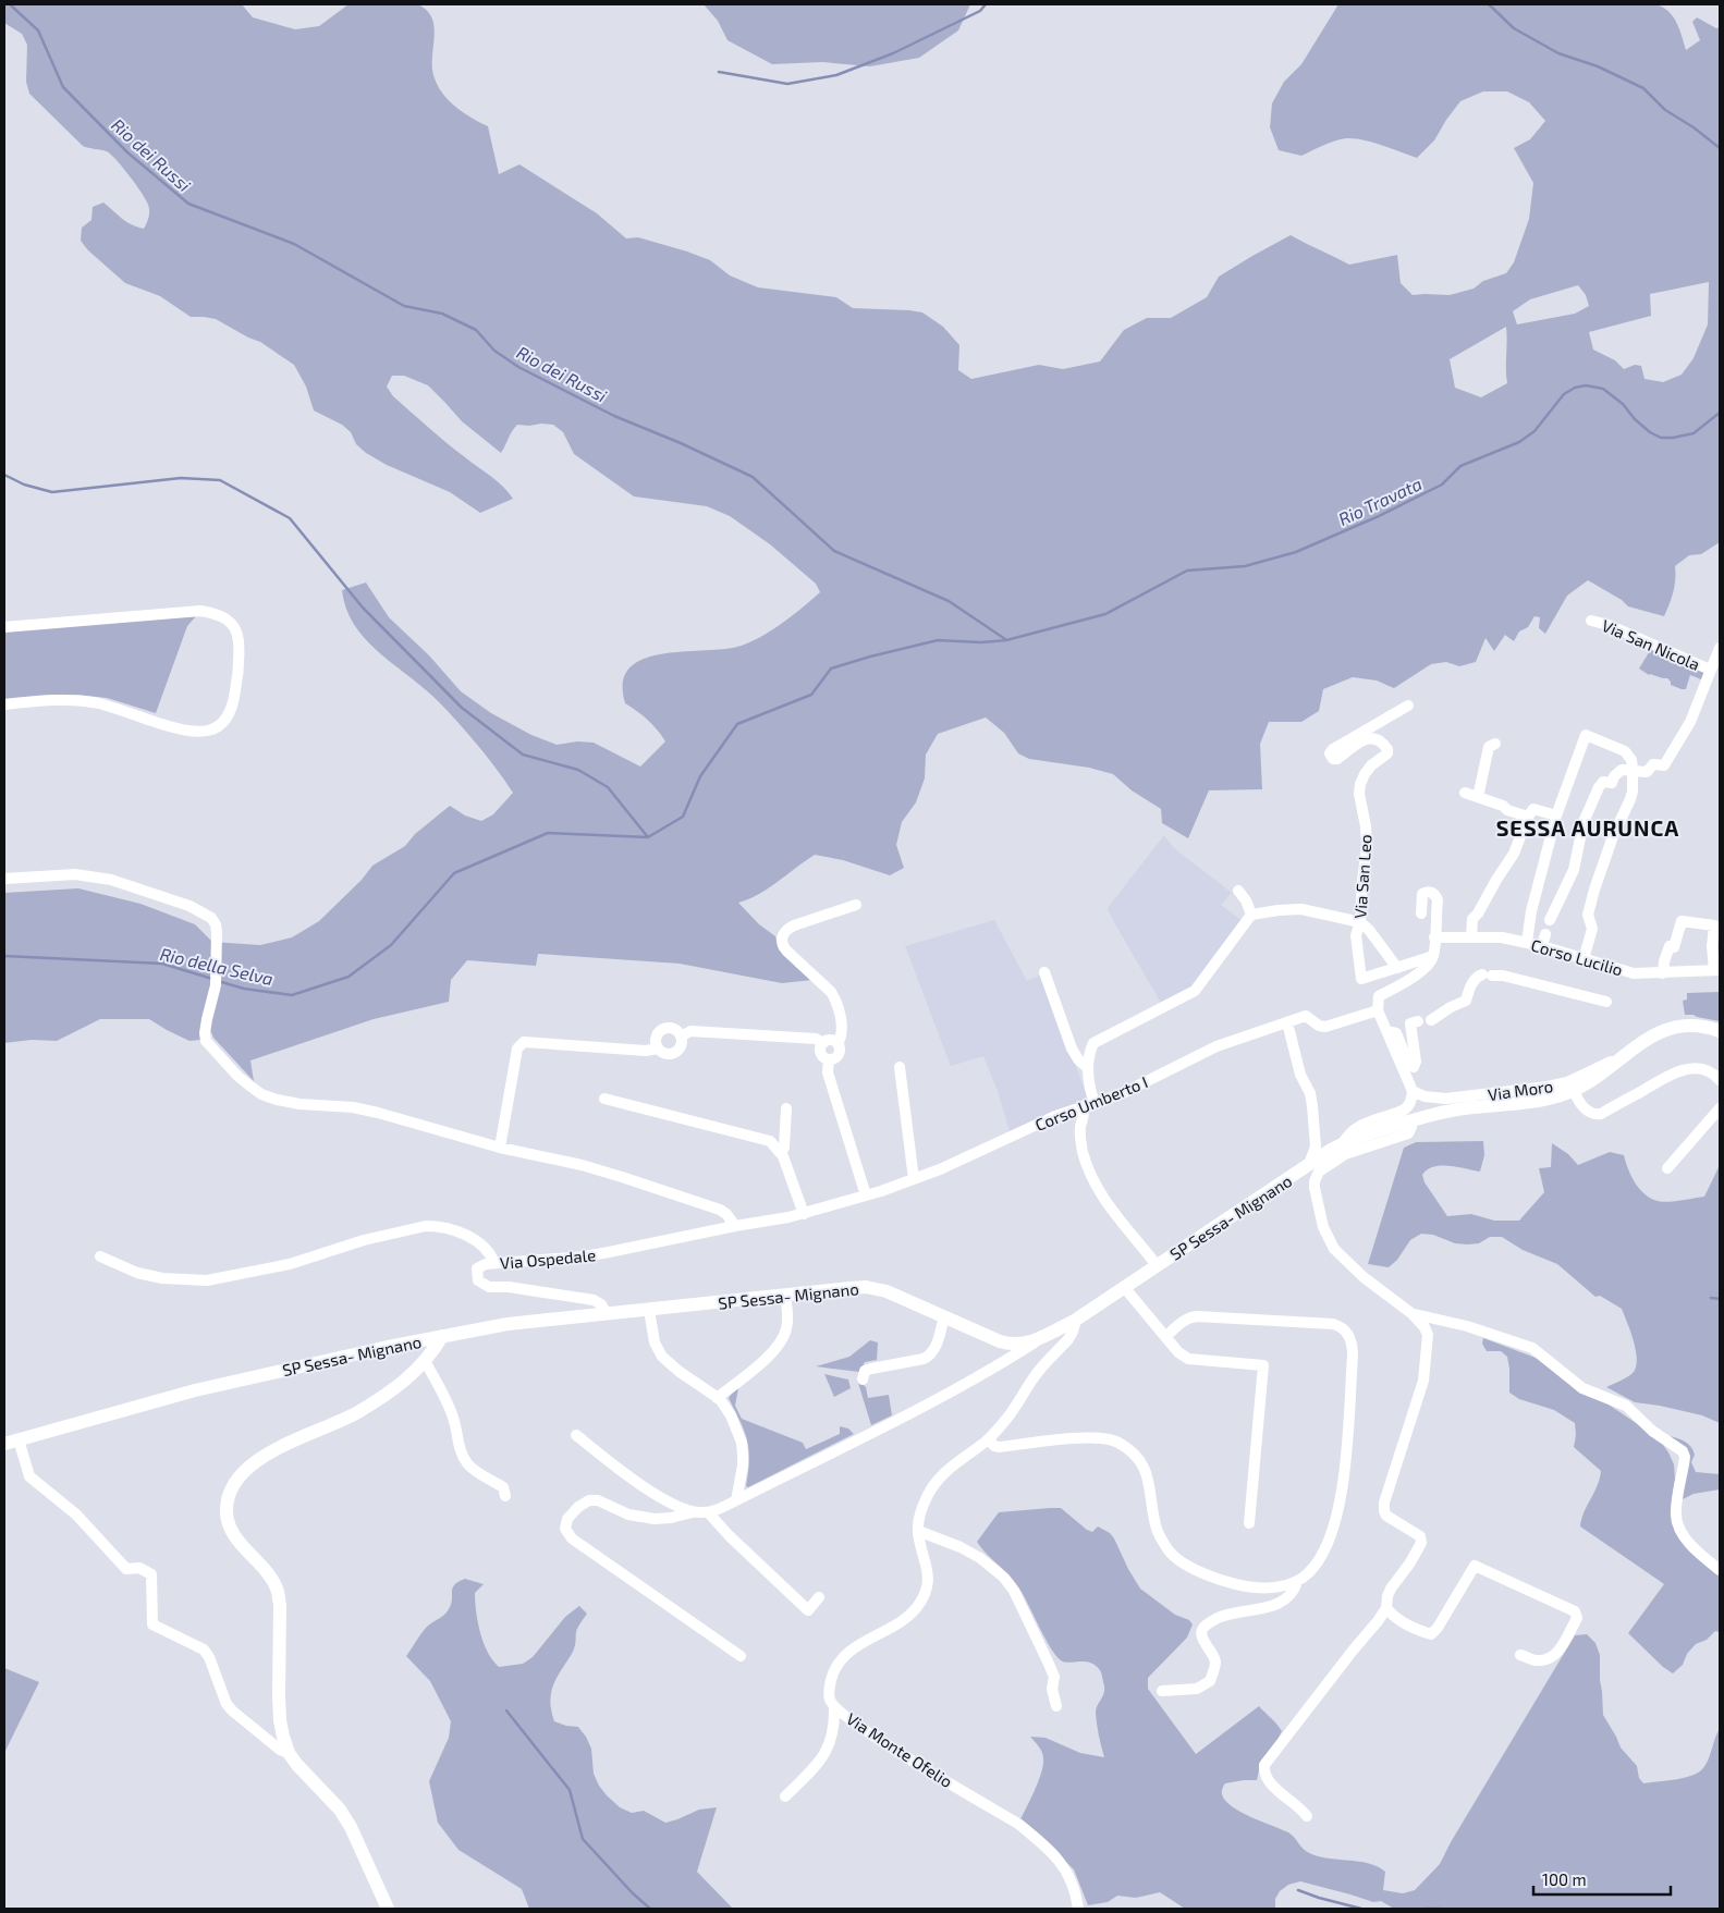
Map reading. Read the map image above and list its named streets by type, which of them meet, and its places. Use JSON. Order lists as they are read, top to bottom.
{
  "streets": {
    "street": [
      "Via San Nicola",
      "Via San Leo",
      "Corso Lucilio",
      "Via Moro",
      "Corso Umberto I",
      "SP Sessa- Mignano",
      "Via Ospedale",
      "Via Monte Ofelio"
    ]
  },
  "crossings": [
    ["Via Moro", "SP Sessa- Mignano"],
    ["Corso Umberto I", "Via Ospedale"],
    ["SP Sessa- Mignano", "Via Ospedale"],
    ["SP Sessa- Mignano", "Via Monte Ofelio"]
  ],
  "districts": ["SESSA AURUNCA"],
  "water": ["Rio dei Russi", "Rio Travata", "Rio della Selva"],
  "scale_bar": "100 m"
}
